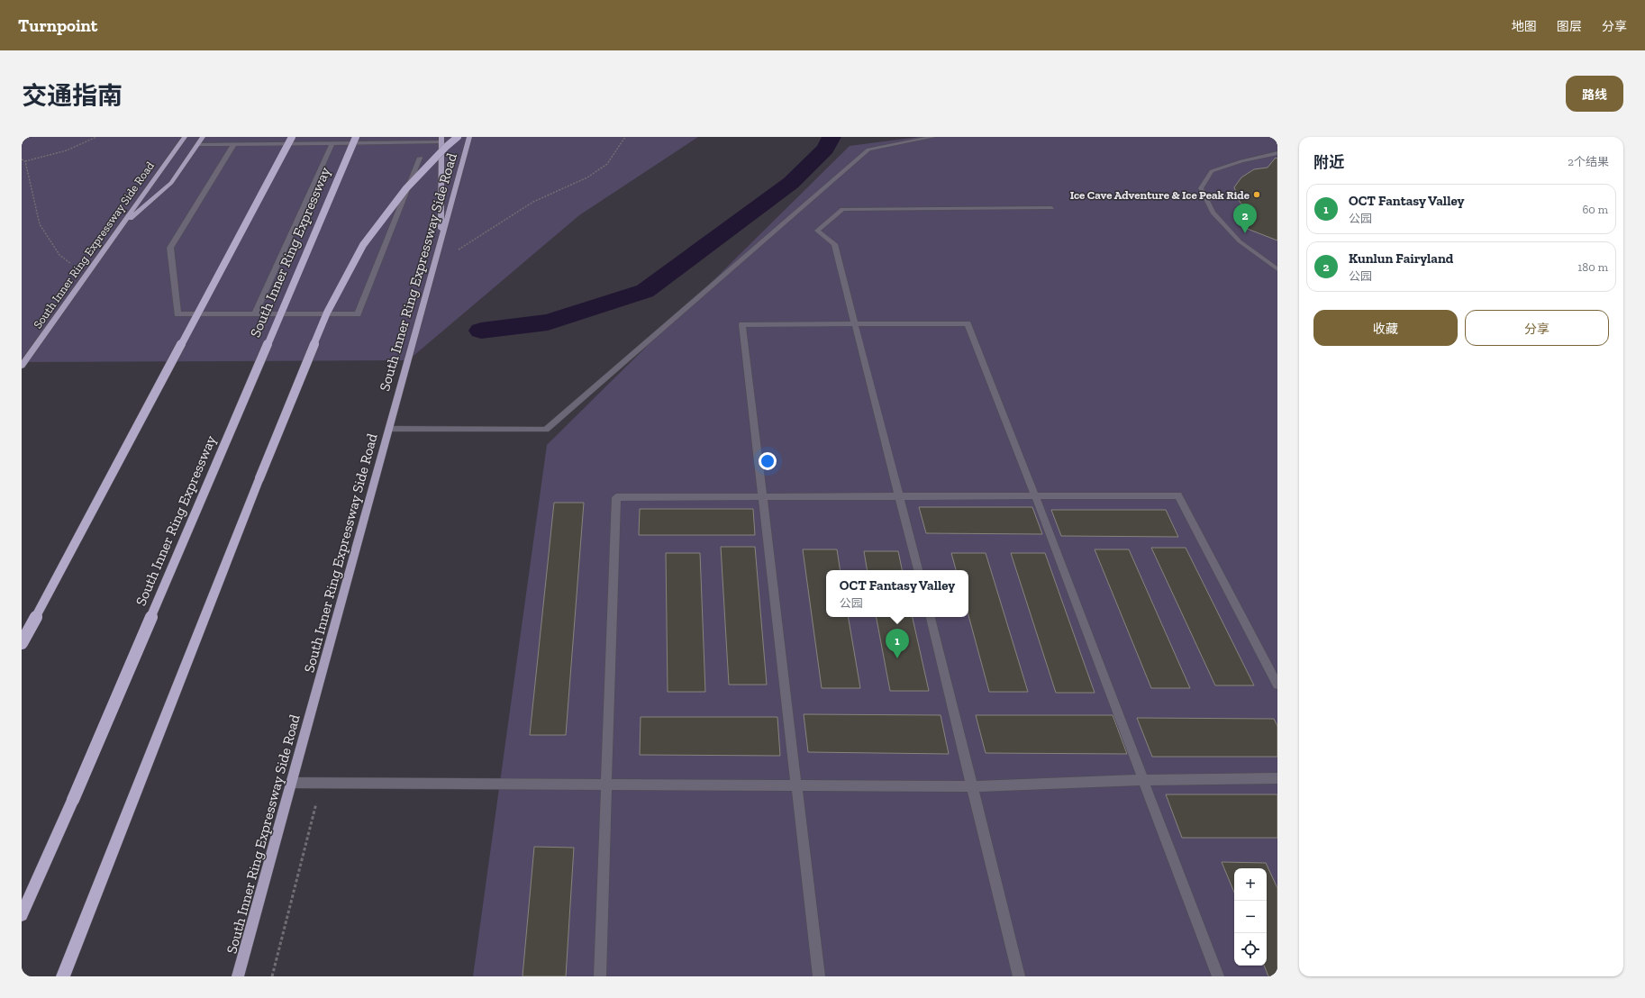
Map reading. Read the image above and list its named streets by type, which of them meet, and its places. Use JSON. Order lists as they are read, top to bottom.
{
  "streets": {
    "highway": ["South Inner Ring Expressway"],
    "main road": ["South Inner Ring Expressway Side Road"]
  },
  "places": ["Ice Cave Adventure & Ice Peak Ride"],
  "page": {
    "header": "Turnpoint",
    "nav": ["地图", "图层", "分享"],
    "title": "交通指南",
    "buttons": [
      "路线",
      ["收藏", "分享"]
    ],
    "heading": ["附近", "2个结果"],
    "list": [
      {
        "mark": "1",
        "name": "OCT Fantasy Valley",
        "note": "公园",
        "value": "60 m"
      },
      {
        "mark": "2",
        "name": "Kunlun Fairyland",
        "note": "公园",
        "value": "180 m"
      }
    ],
    "pins": ["2", "1"],
    "popup": ["OCT Fantasy Valley", "公园"],
    "map_buttons": ["+", "−"]
  }
}
